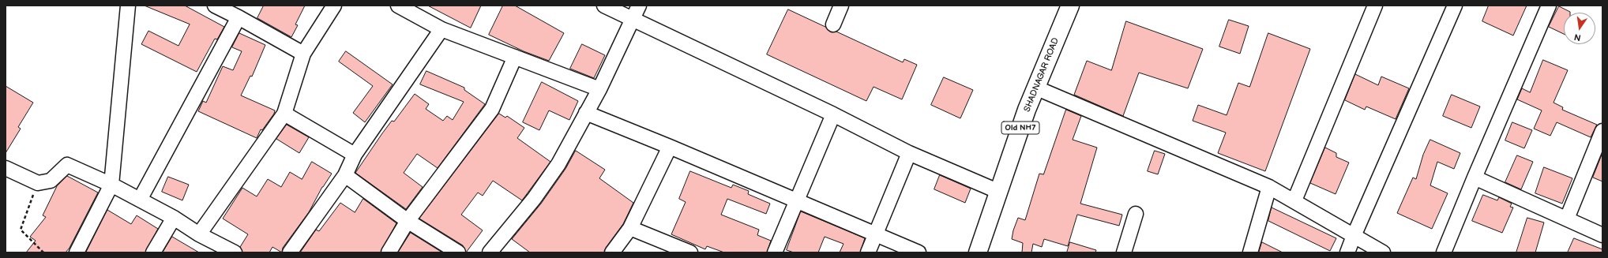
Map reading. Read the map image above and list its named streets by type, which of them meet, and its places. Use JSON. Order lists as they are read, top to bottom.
{
  "streets": {
    "main road": ["SHADNAGAR ROAD", "Old NH7"]
  },
  "north": "bottom"
}
